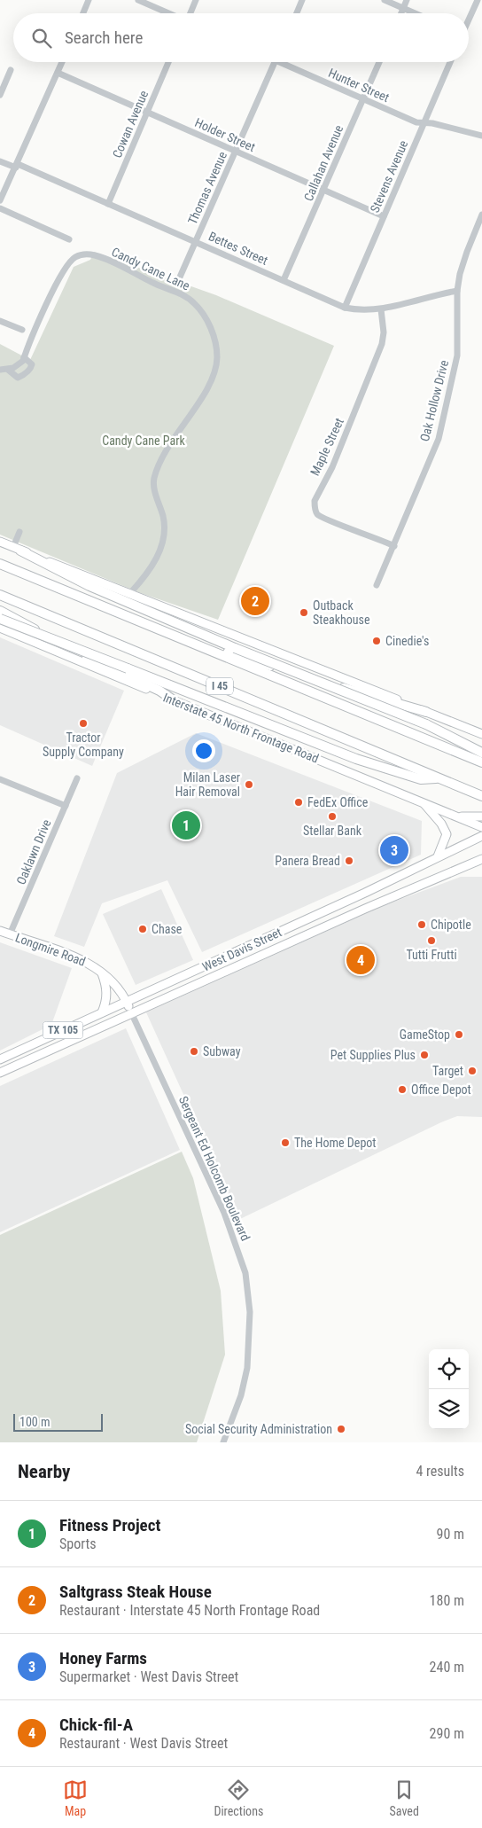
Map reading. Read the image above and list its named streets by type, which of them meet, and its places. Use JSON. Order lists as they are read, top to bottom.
{
  "streets": {
    "highway": ["I 45"],
    "main road": [
      "Interstate 45 North Frontage Road",
      "Longmire Road",
      "West Davis Street",
      "TX 105"
    ],
    "street": [
      "Hunter Street",
      "Cowan Avenue",
      "Holder Street",
      "Callahan Avenue",
      "Stevens Avenue",
      "Thomas Avenue",
      "Bettes Street",
      "Candy Cane Lane",
      "Oak Hollow Drive",
      "Maple Street",
      "Oaklawn Drive",
      "Sergeant Ed Holcomb Boulevard"
    ]
  },
  "crossings": [
    ["Hunter Street", "Callahan Avenue"],
    ["Hunter Street", "Stevens Avenue"],
    ["Cowan Avenue", "Holder Street"],
    ["Cowan Avenue", "Bettes Street"],
    ["Holder Street", "Callahan Avenue"],
    ["Holder Street", "Stevens Avenue"],
    ["Holder Street", "Thomas Avenue"],
    ["Callahan Avenue", "Bettes Street"],
    ["Stevens Avenue", "Bettes Street"],
    ["Thomas Avenue", "Bettes Street"],
    ["Bettes Street", "Oak Hollow Drive"],
    ["Bettes Street", "Maple Street"],
    ["Oak Hollow Drive", "Maple Street"],
    ["Oaklawn Drive", "Longmire Road"],
    ["Longmire Road", "West Davis Street"],
    ["Longmire Road", "Sergeant Ed Holcomb Boulevard"],
    ["West Davis Street", "Sergeant Ed Holcomb Boulevard"]
  ],
  "parks": ["Candy Cane Park"],
  "places": [
    "Outback Steakhouse",
    "Cinedie's",
    "Tractor Supply Company",
    "Milan Laser Hair Removal",
    "FedEx Office",
    "Stellar Bank",
    "Panera Bread",
    "Chipotle",
    "Chase",
    "Tutti Frutti",
    "GameStop",
    "Subway",
    "Pet Supplies Plus",
    "Target",
    "Office Depot",
    "The Home Depot",
    "Social Security Administration"
  ],
  "scale_bar": "100 m",
  "page": {
    "search": "Search here",
    "pins": [
      "2",
      "1",
      "3",
      "4"
    ],
    "scale": "100 m",
    "heading": ["Nearby", "4 results"],
    "list": [
      {
        "mark": "1",
        "name": "Fitness Project",
        "note": "Sports",
        "value": "90 m"
      },
      {
        "mark": "2",
        "name": "Saltgrass Steak House",
        "note": "Restaurant · Interstate 45 North Frontage Road",
        "value": "180 m"
      },
      {
        "mark": "3",
        "name": "Honey Farms",
        "note": "Supermarket · West Davis Street",
        "value": "240 m"
      },
      {
        "mark": "4",
        "name": "Chick-fil-A",
        "note": "Restaurant · West Davis Street",
        "value": "290 m"
      }
    ],
    "nav": ["Map", "Directions", "Saved"]
  }
}
